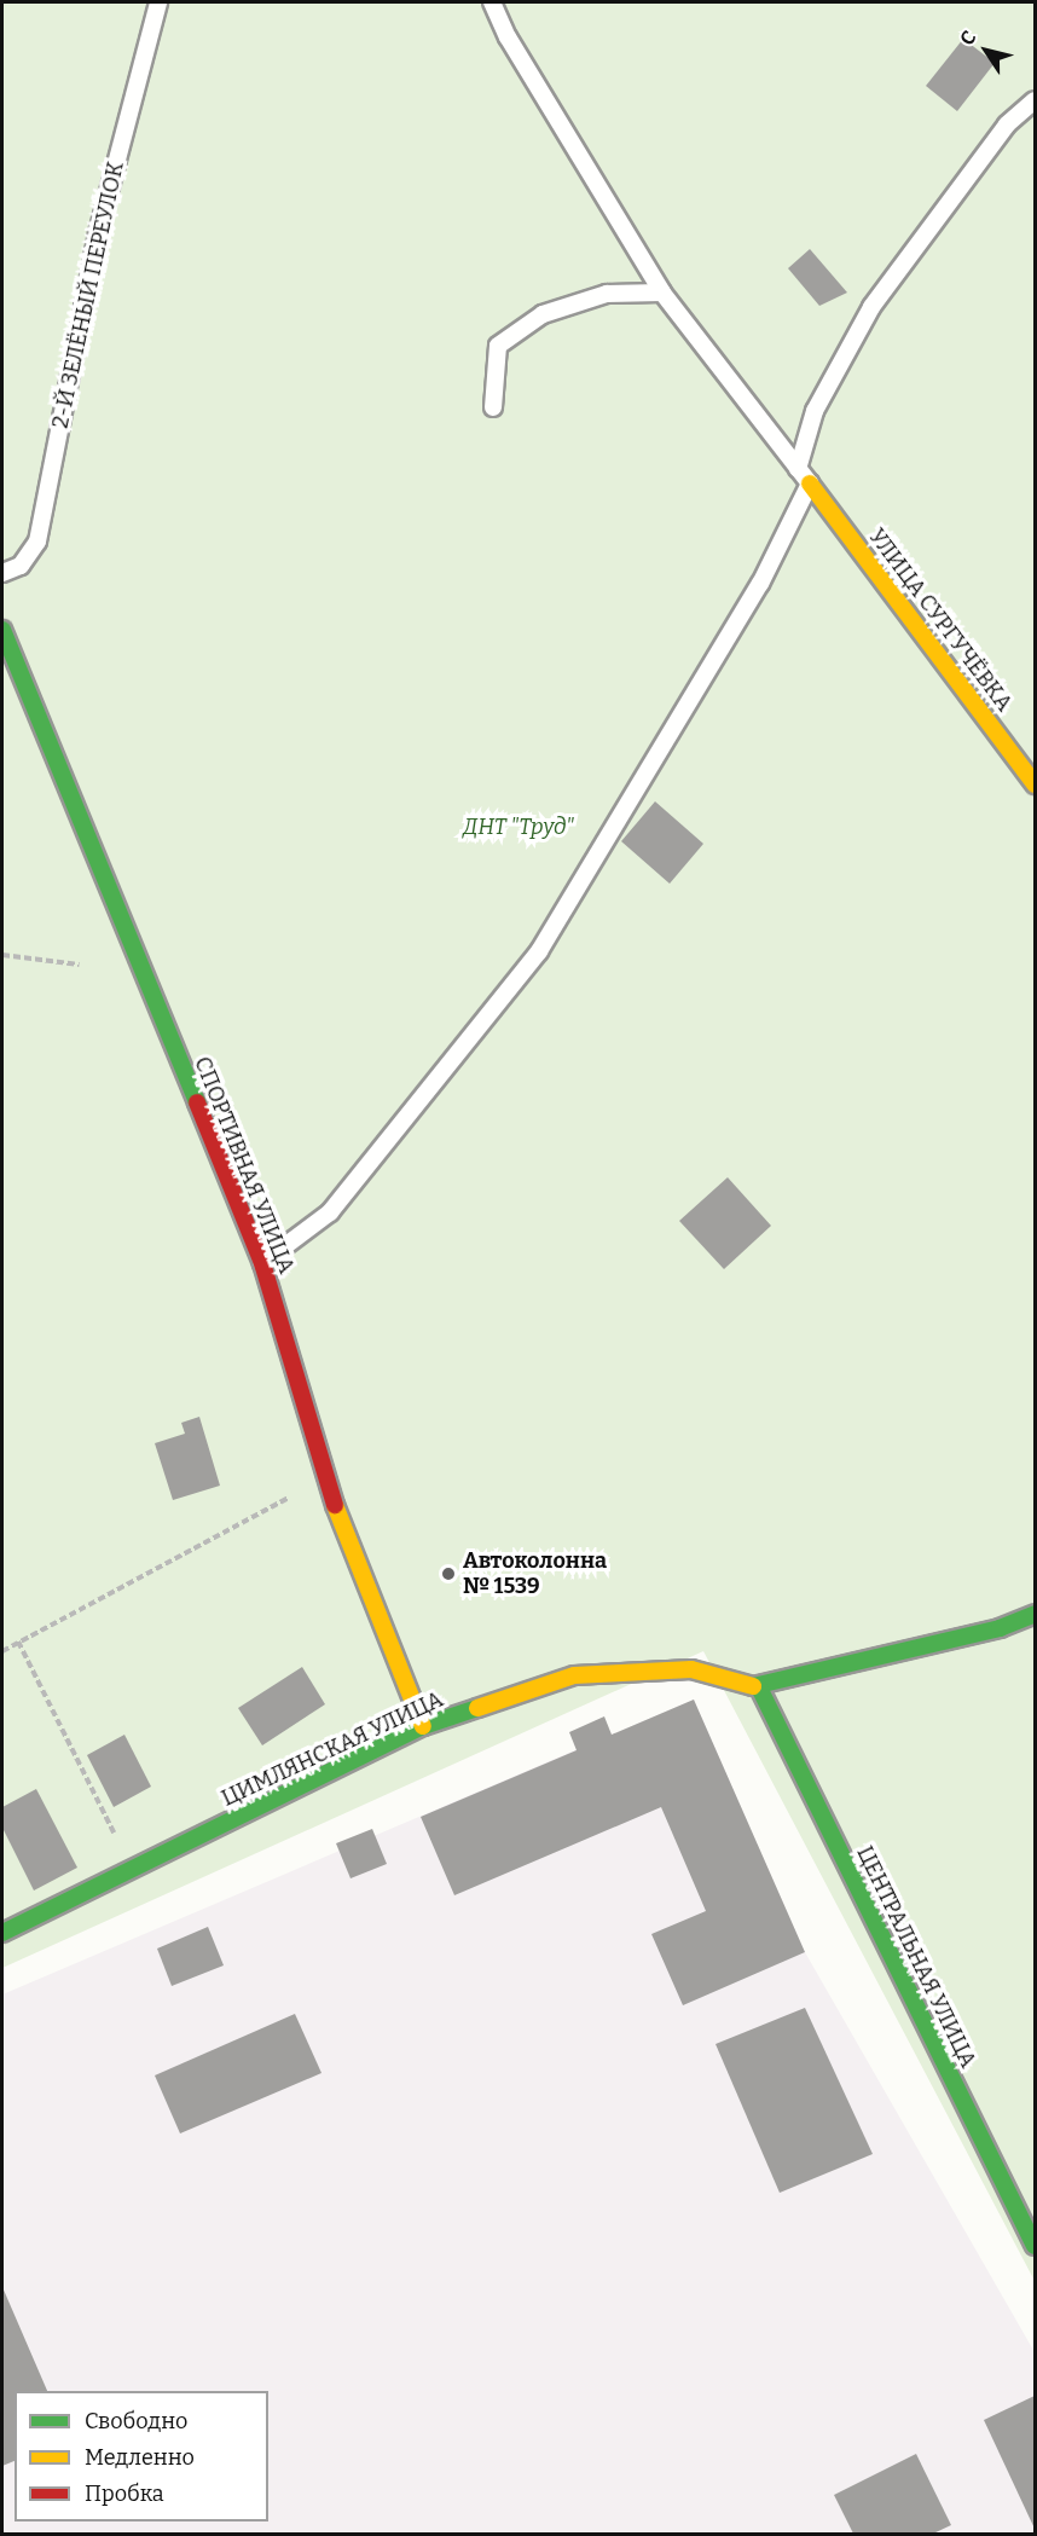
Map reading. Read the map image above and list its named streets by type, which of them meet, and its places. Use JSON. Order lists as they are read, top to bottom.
{
  "streets": {
    "street": [
      "УЛИЦА СУРГУЧЁВКА",
      "СПОРТИВНАЯ УЛИЦА",
      "ЦИМЛЯНСКАЯ УЛИЦА",
      "ЦЕНТРАЛЬНАЯ УЛИЦА"
    ],
    "lane": ["2-Й ЗЕЛЁНЫЙ ПЕРЕУЛОК"]
  },
  "crossings": [
    ["СПОРТИВНАЯ УЛИЦА", "ЦИМЛЯНСКАЯ УЛИЦА"],
    ["ЦИМЛЯНСКАЯ УЛИЦА", "ЦЕНТРАЛЬНАЯ УЛИЦА"]
  ],
  "parks": ["ДНТ \"Труд\""],
  "places": ["Автоколонна № 1539"],
  "legend": ["Свободно", "Медленно", "Пробка"],
  "north": "top left"
}
